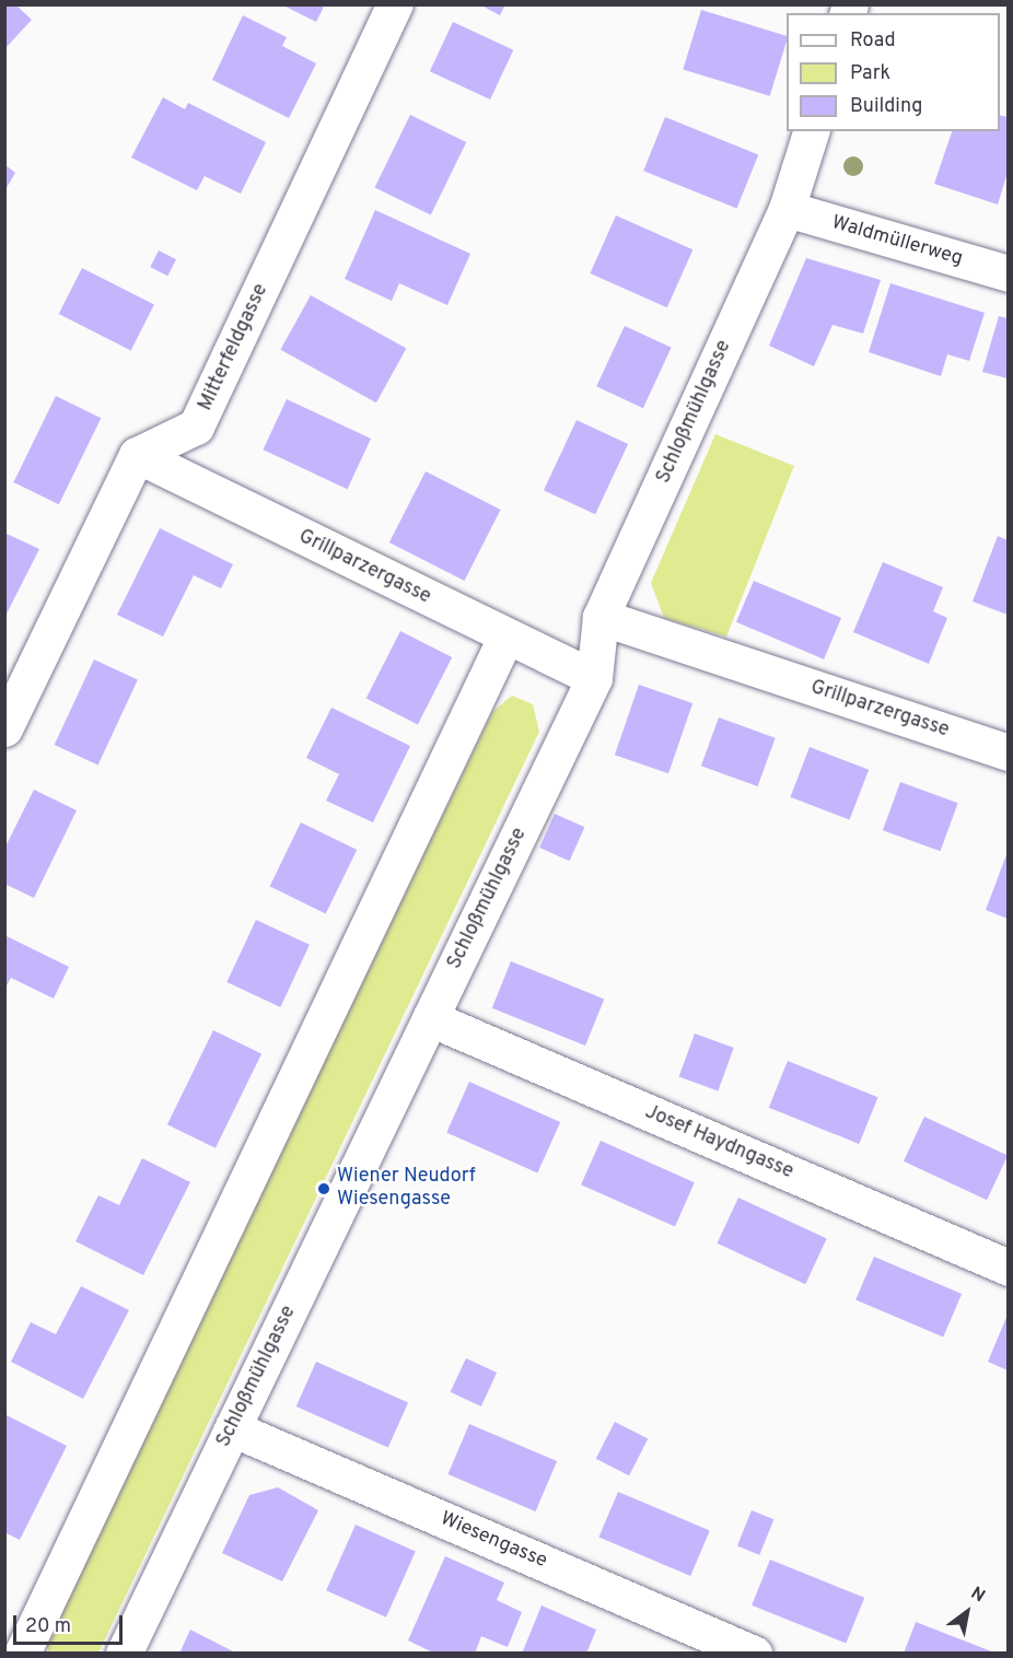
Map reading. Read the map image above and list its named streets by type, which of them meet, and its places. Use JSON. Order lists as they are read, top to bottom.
{
  "streets": {
    "street": [
      "Waldmüllerweg",
      "Mitterfeldgasse",
      "Schloßmühlgasse",
      "Grillparzergasse",
      "Josef Haydngasse",
      "Wiesengasse"
    ]
  },
  "crossings": [
    ["Waldmüllerweg", "Schloßmühlgasse"],
    ["Mitterfeldgasse", "Grillparzergasse"],
    ["Schloßmühlgasse", "Grillparzergasse"],
    ["Schloßmühlgasse", "Josef Haydngasse"],
    ["Schloßmühlgasse", "Wiesengasse"]
  ],
  "places": ["Wiener Neudorf Wiesengasse"],
  "legend": ["Road", "Park", "Building"],
  "scale_bar": "20 m",
  "north": "top right"
}
